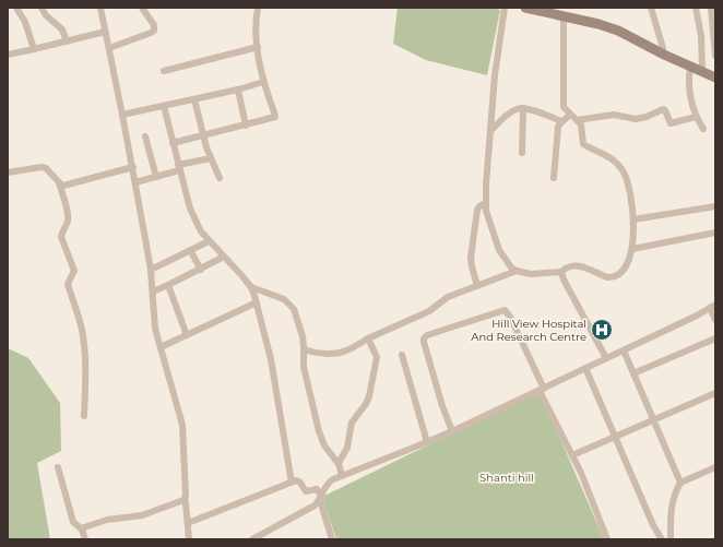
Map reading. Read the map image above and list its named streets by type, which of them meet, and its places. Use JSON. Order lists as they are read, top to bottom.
{
  "parks": ["Shanti hill"],
  "places": {
    "hospital": ["Hill View Hospital And Research Centre"]
  }
}
